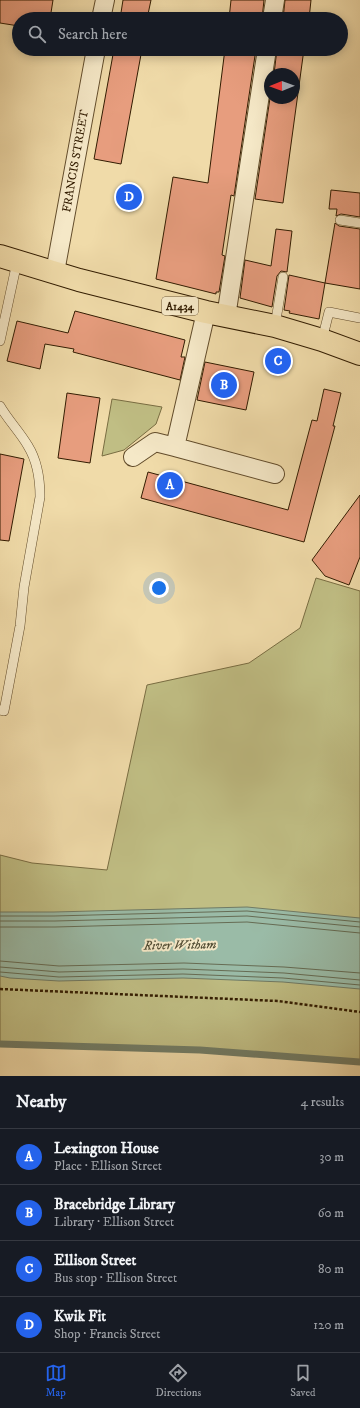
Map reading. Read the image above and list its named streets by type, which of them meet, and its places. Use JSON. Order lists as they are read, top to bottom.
{
  "streets": {
    "main road": ["A1434"],
    "street": ["FRANCIS STREET"]
  },
  "crossings": [
    ["FRANCIS STREET", "A1434"]
  ],
  "water": ["River Witham"],
  "north": "left",
  "page": {
    "search": "Search here",
    "pins": [
      "D",
      "C",
      "B",
      "A"
    ],
    "heading": ["Nearby", "4 results"],
    "list": [
      {
        "mark": "A",
        "name": "Lexington House",
        "note": "Place · Ellison Street",
        "value": "30 m"
      },
      {
        "mark": "B",
        "name": "Bracebridge Library",
        "note": "Library · Ellison Street",
        "value": "60 m"
      },
      {
        "mark": "C",
        "name": "Ellison Street",
        "note": "Bus stop · Ellison Street",
        "value": "80 m"
      },
      {
        "mark": "D",
        "name": "Kwik Fit",
        "note": "Shop · Francis Street",
        "value": "120 m"
      }
    ],
    "nav": ["Map", "Directions", "Saved"]
  }
}
